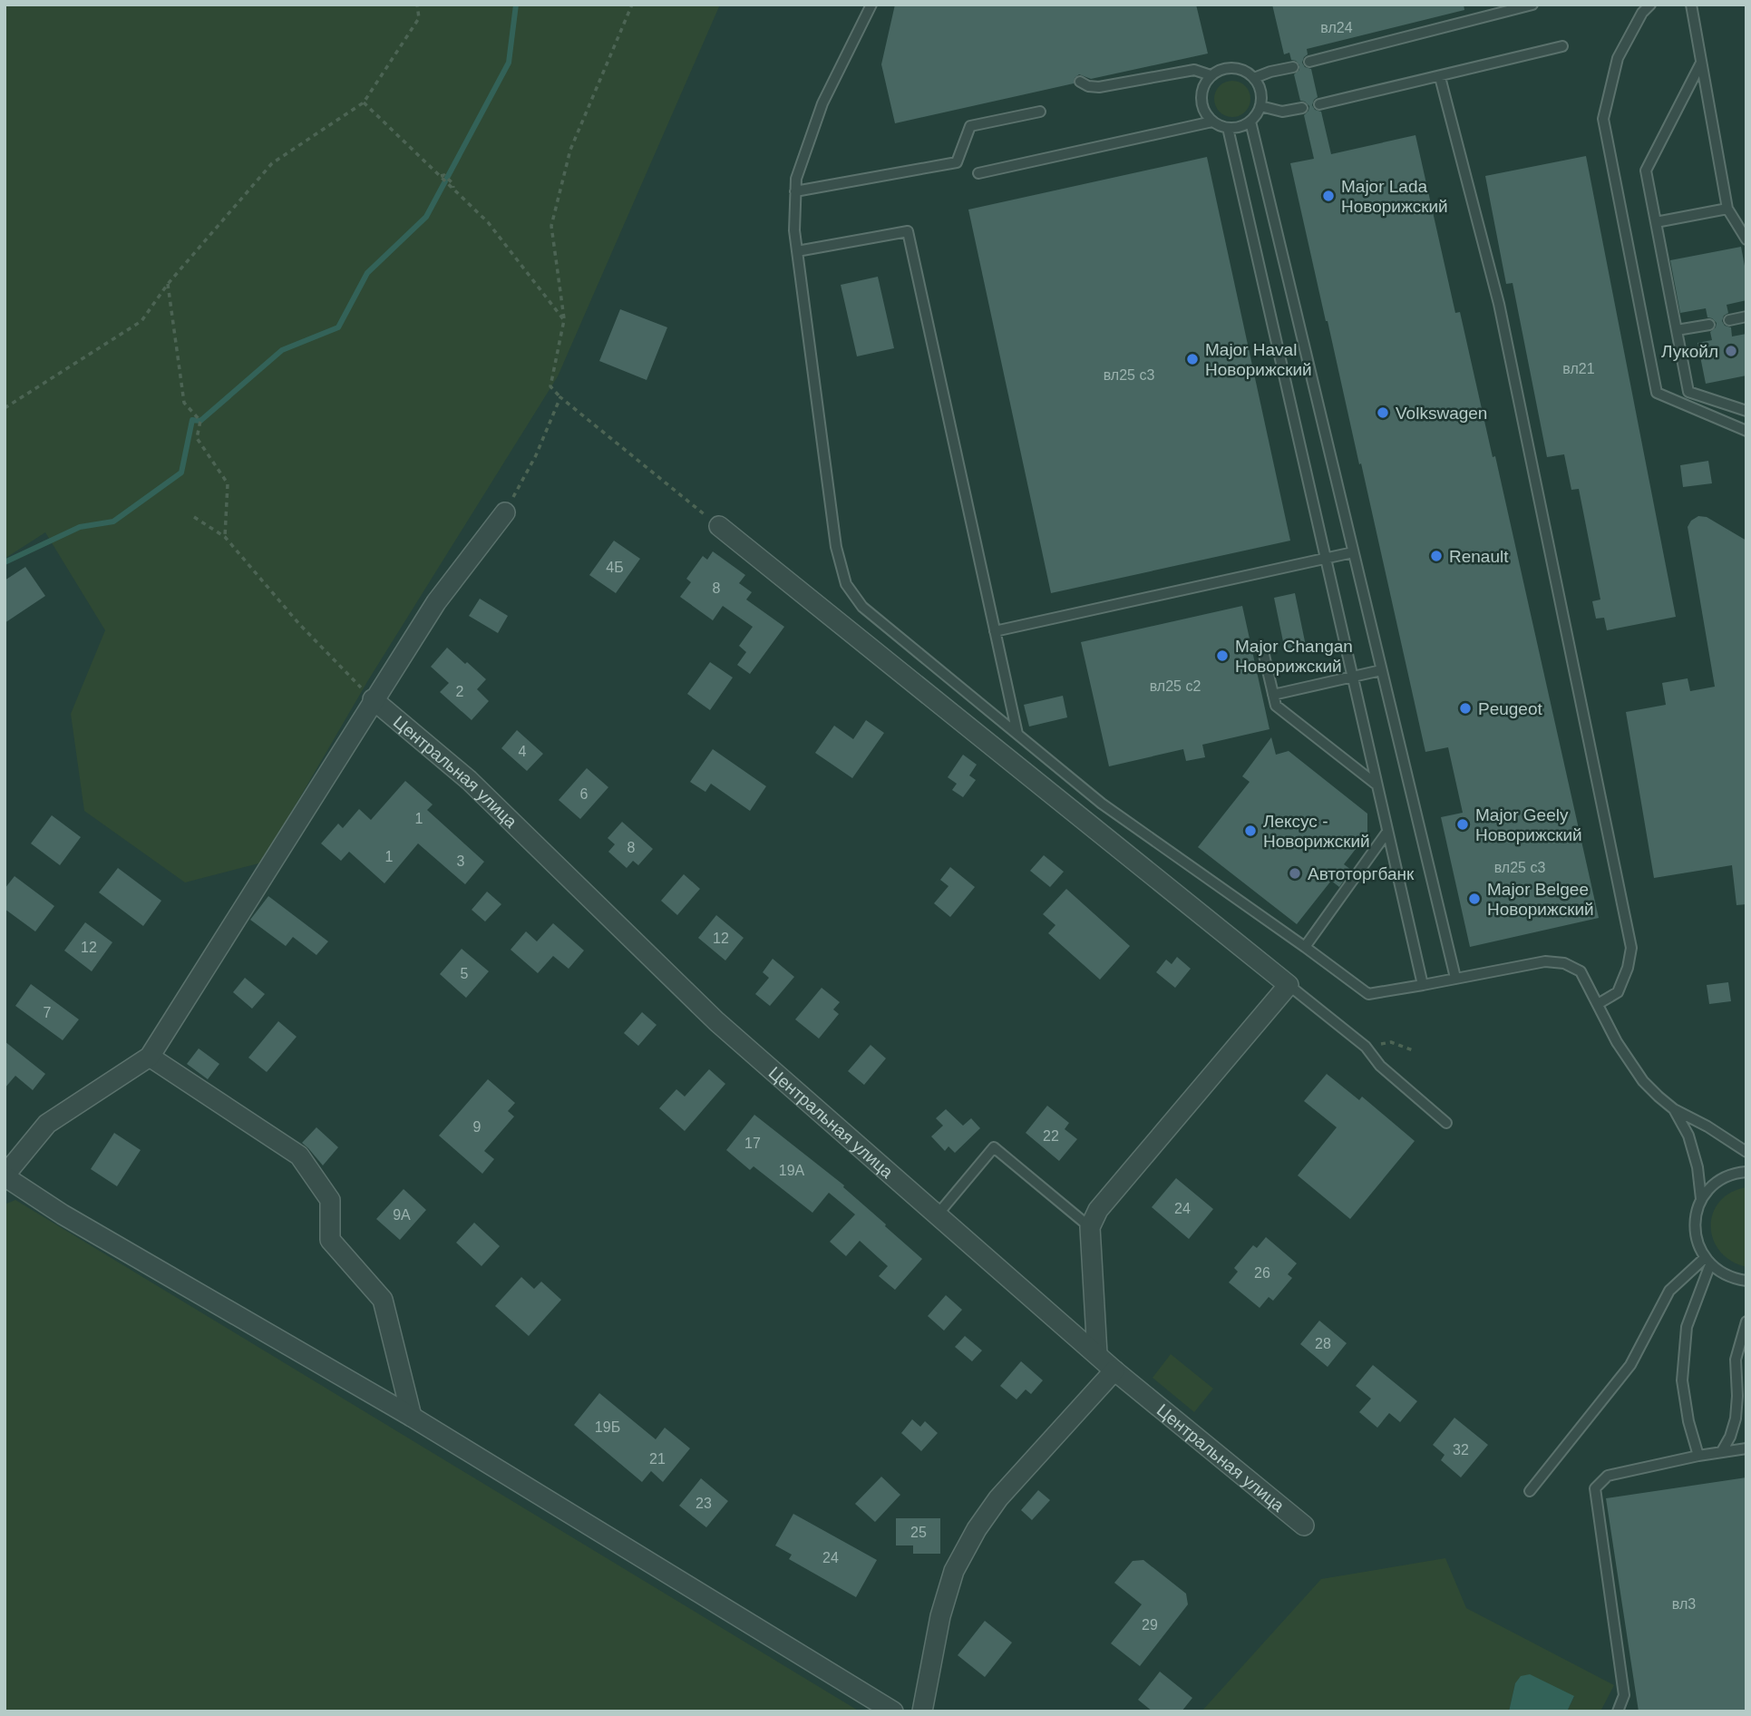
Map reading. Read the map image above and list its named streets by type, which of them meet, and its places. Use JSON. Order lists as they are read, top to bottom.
{
  "streets": {
    "street": ["Центральная улица"]
  },
  "places": [
    "Major Lada Новорижский",
    "Лукойл",
    "Major Haval Новорижский",
    "Volkswagen",
    "Renault",
    "Major Changan Новорижский",
    "Peugeot",
    "Major Geely Новорижский",
    "Лексус - Новорижский",
    "Автоторгбанк",
    "Major Belgee Новорижский"
  ],
  "house_numbers": [
    "вл24",
    "вл21",
    "вл25 с3",
    "4Б",
    "8",
    "вл25 с2",
    "2",
    "4",
    "6",
    "1",
    "8",
    "1",
    "3",
    "вл25 с3",
    "12",
    "12",
    "5",
    "7",
    "9",
    "22",
    "17",
    "19А",
    "24",
    "9А",
    "26",
    "28",
    "19Б",
    "32",
    "21",
    "23",
    "25",
    "24",
    "вл3",
    "29"
  ]
}
